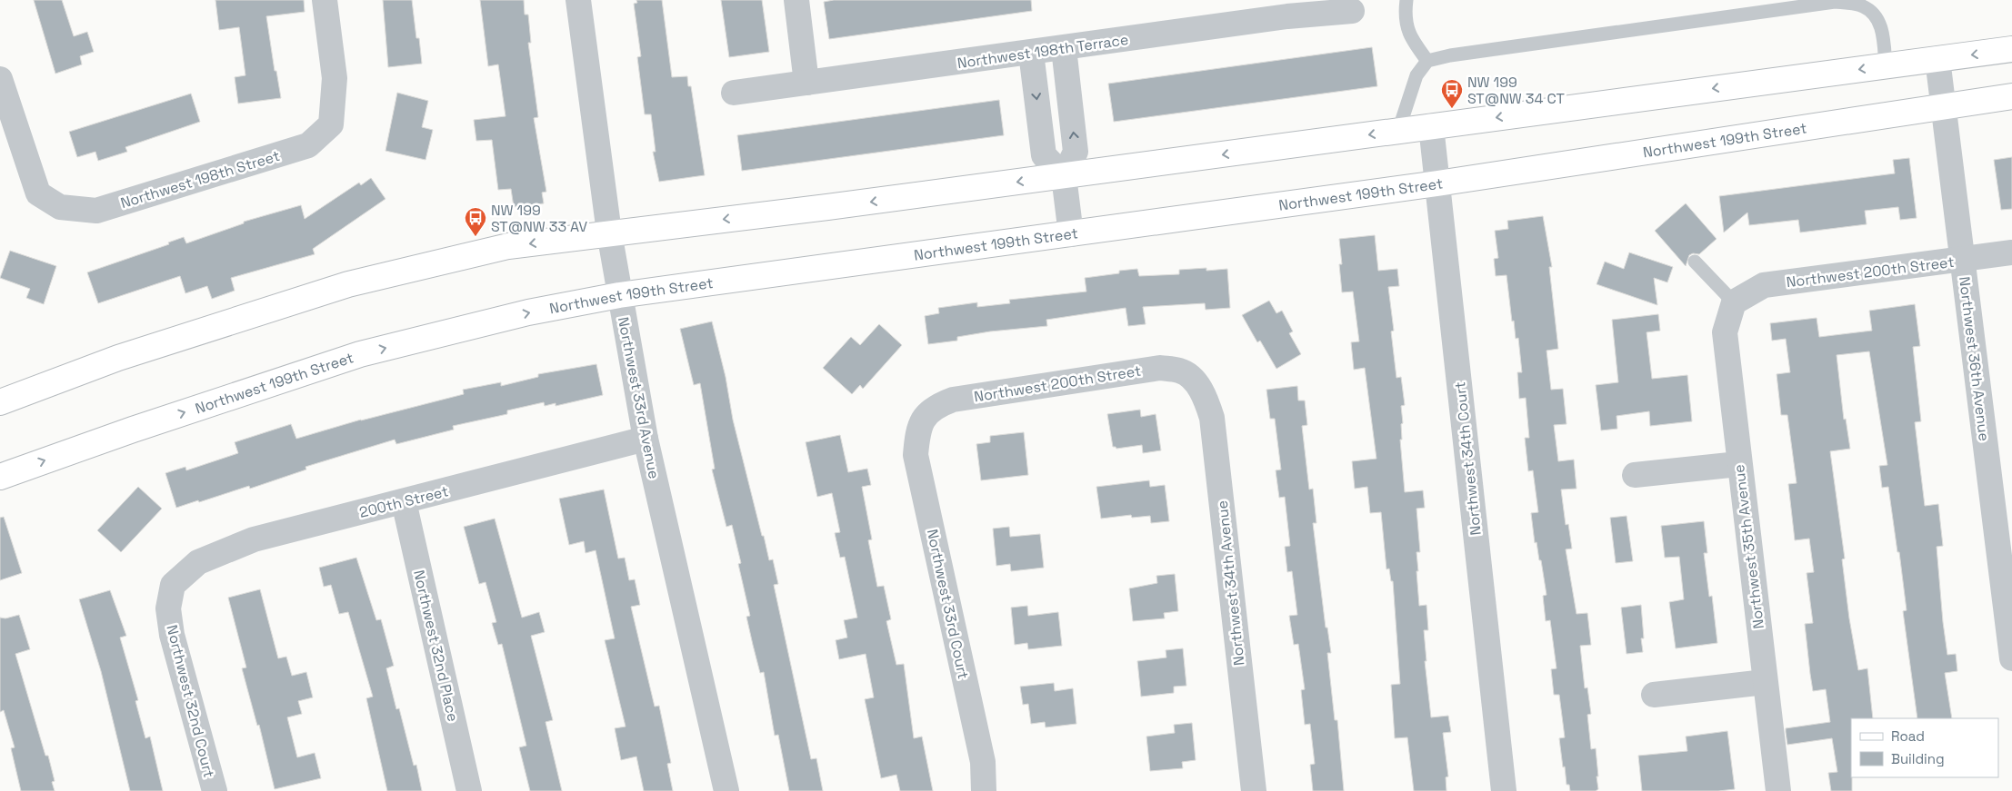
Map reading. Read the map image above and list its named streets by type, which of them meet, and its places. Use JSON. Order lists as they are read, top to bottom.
{
  "streets": {
    "main road": ["Northwest 199th Street"],
    "street": [
      "Northwest 198th Terrace",
      "Northwest 198th Street",
      "Northwest 200th Street",
      "Northwest 36th Avenue",
      "Northwest 33rd Avenue",
      "Northwest 34th Court",
      "200th Street",
      "Northwest 35th Avenue",
      "Northwest 34th Avenue",
      "Northwest 33rd Court",
      "Northwest 32nd Place",
      "Northwest 32nd Court"
    ]
  },
  "crossings": [
    ["Northwest 199th Street", "Northwest 36th Avenue"],
    ["Northwest 199th Street", "Northwest 33rd Avenue"],
    ["Northwest 199th Street", "Northwest 34th Court"],
    ["Northwest 200th Street", "Northwest 36th Avenue"],
    ["Northwest 200th Street", "Northwest 35th Avenue"],
    ["Northwest 200th Street", "Northwest 34th Avenue"],
    ["Northwest 200th Street", "Northwest 33rd Court"],
    ["Northwest 33rd Avenue", "200th Street"],
    ["200th Street", "Northwest 32nd Place"],
    ["200th Street", "Northwest 32nd Court"]
  ],
  "places": {
    "bus stop": ["NW 199 ST@NW 34 CT", "NW 199 ST@NW 33 AV"]
  },
  "legend": ["Road", "Building"]
}
